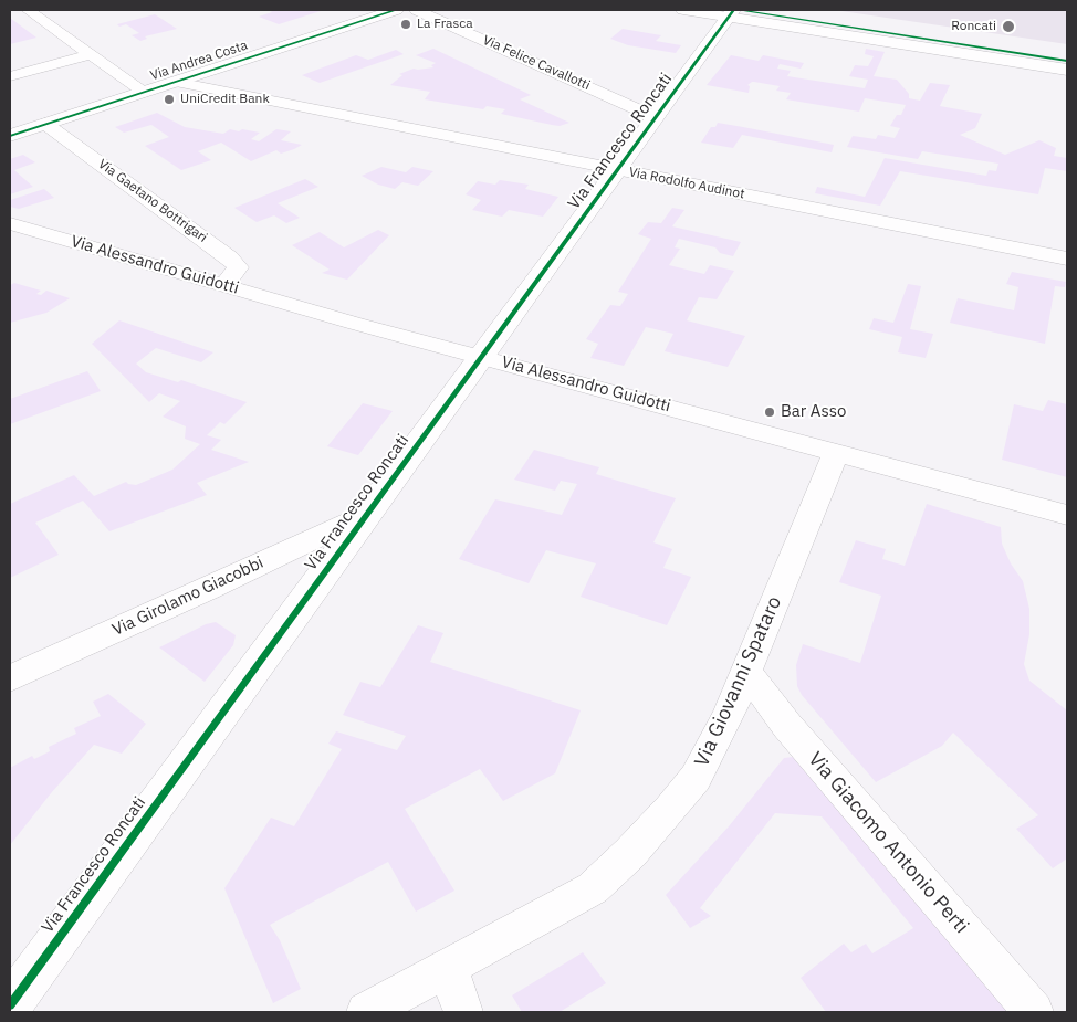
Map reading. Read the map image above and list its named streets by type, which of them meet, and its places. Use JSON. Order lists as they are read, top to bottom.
{
  "streets": {
    "main road": ["Via Andrea Costa", "Via Francesco Roncati"],
    "street": [
      "Via Felice Cavallotti",
      "Via Rodolfo Audinot",
      "Via Gaetano Bottrigari",
      "Via Alessandro Guidotti",
      "Via Girolamo Giacobbi",
      "Via Giovanni Spataro",
      "Via Giacomo Antonio Perti"
    ]
  },
  "crossings": [
    ["Via Andrea Costa", "Via Rodolfo Audinot"],
    ["Via Andrea Costa", "Via Gaetano Bottrigari"],
    ["Via Felice Cavallotti", "Via Francesco Roncati"],
    ["Via Francesco Roncati", "Via Rodolfo Audinot"],
    ["Via Francesco Roncati", "Via Alessandro Guidotti"],
    ["Via Francesco Roncati", "Via Girolamo Giacobbi"],
    ["Via Gaetano Bottrigari", "Via Alessandro Guidotti"],
    ["Via Alessandro Guidotti", "Via Giovanni Spataro"],
    ["Via Giovanni Spataro", "Via Giacomo Antonio Perti"]
  ],
  "places": [
    "La Frasca",
    "Roncati",
    "UniCredit Bank",
    "Bar Asso"
  ]
}
